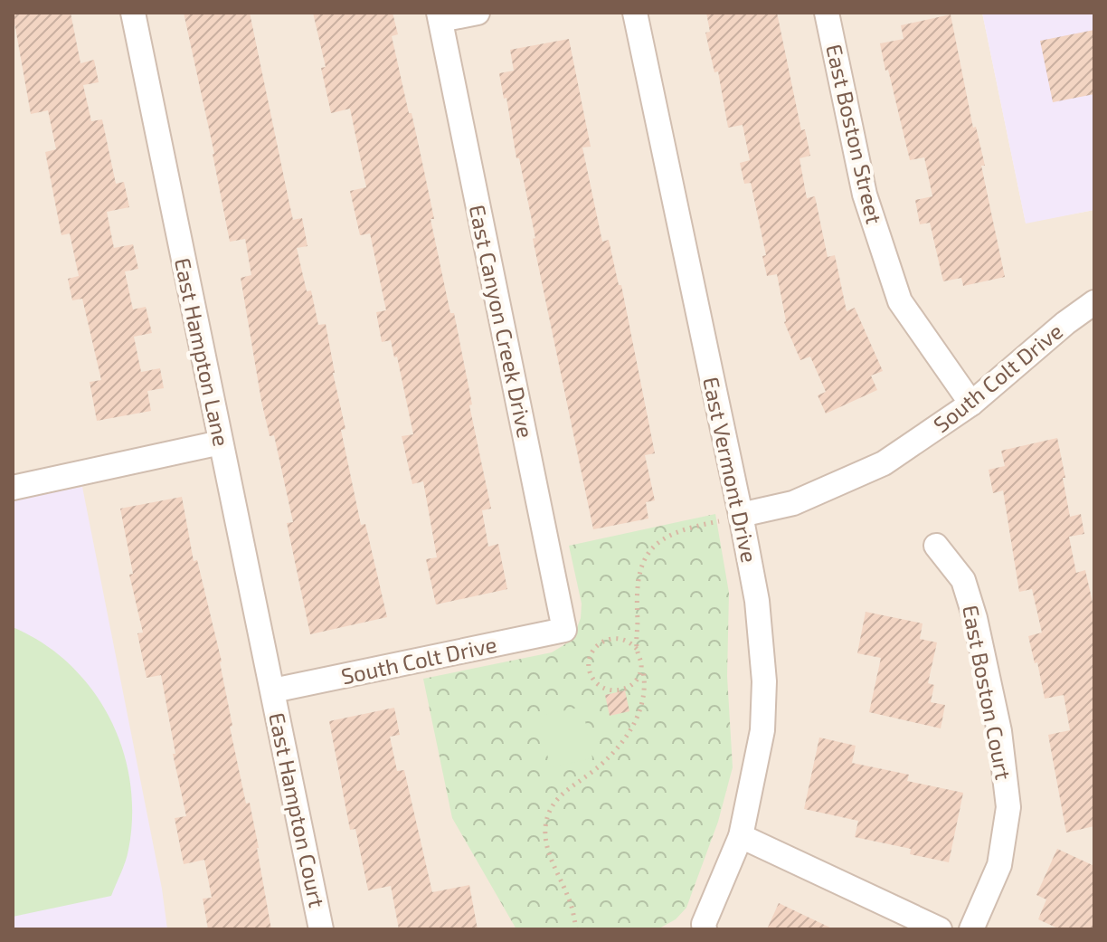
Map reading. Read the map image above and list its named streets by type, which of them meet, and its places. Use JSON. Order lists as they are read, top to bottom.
{
  "streets": {
    "street": [
      "East Boston Street",
      "East Canyon Creek Drive",
      "East Hampton Lane",
      "South Colt Drive",
      "East Vermont Drive",
      "East Boston Court",
      "East Hampton Court"
    ]
  },
  "crossings": [
    ["East Boston Street", "South Colt Drive"],
    ["East Canyon Creek Drive", "South Colt Drive"],
    ["East Hampton Lane", "South Colt Drive"],
    ["East Hampton Lane", "East Hampton Court"],
    ["South Colt Drive", "East Vermont Drive"],
    ["South Colt Drive", "East Hampton Court"]
  ]
}
